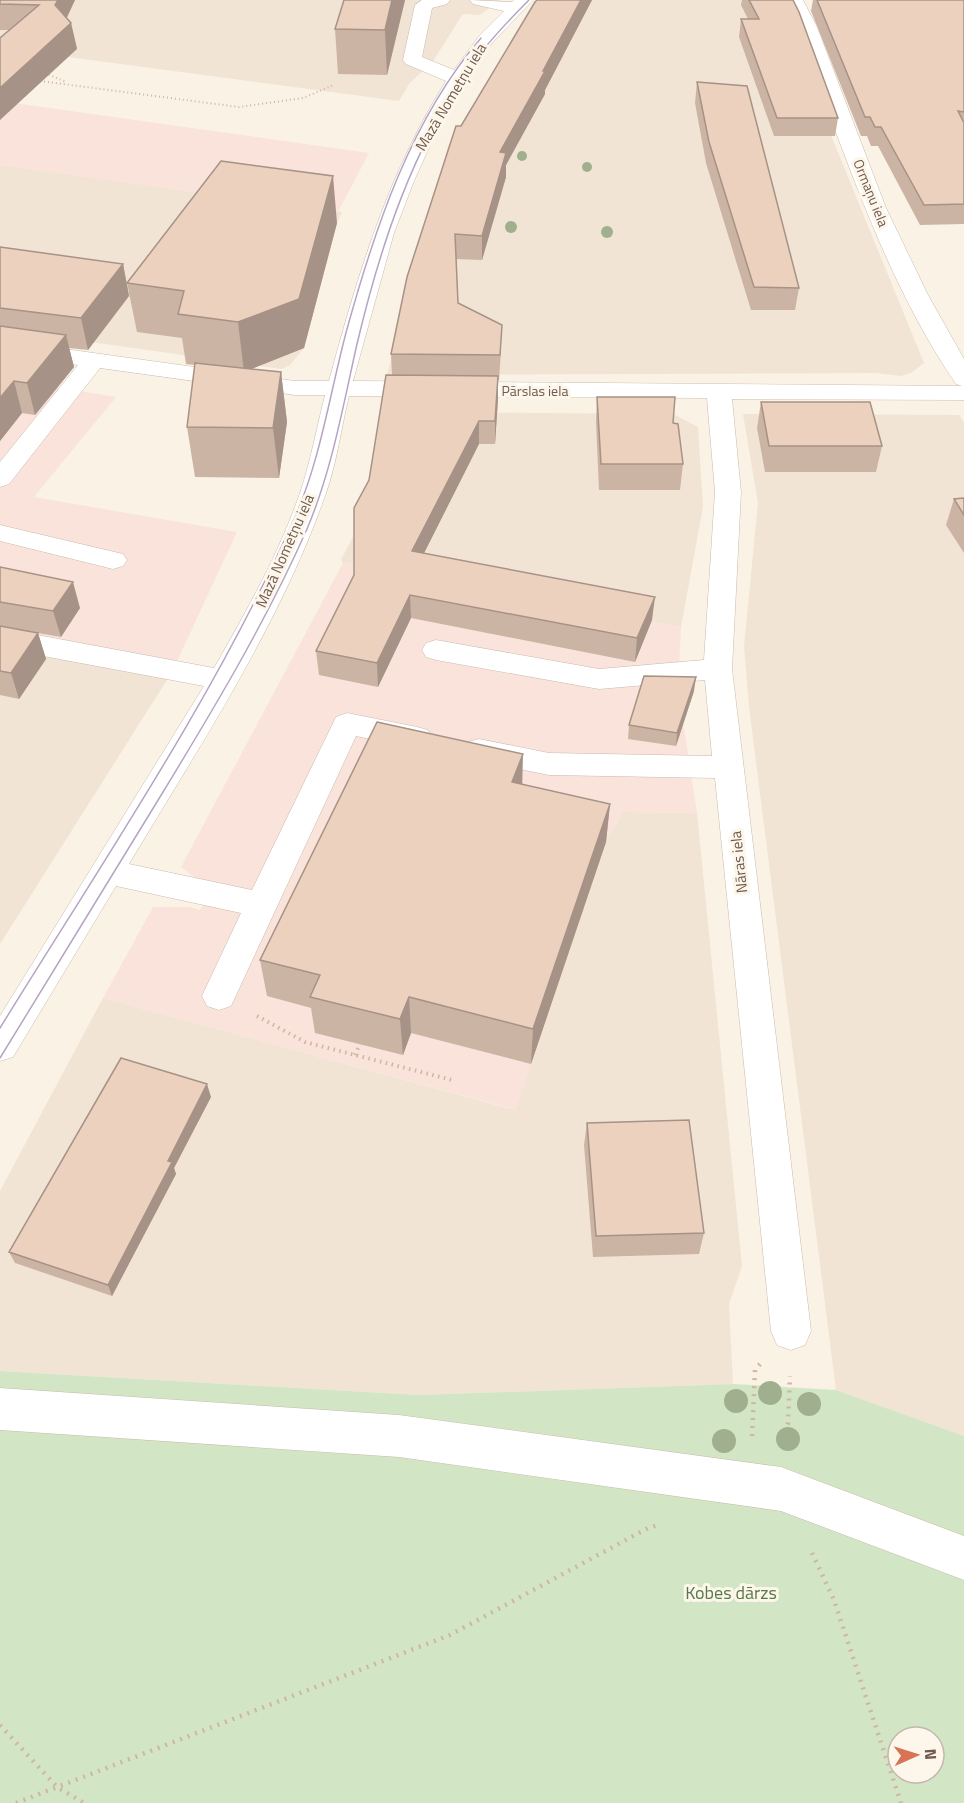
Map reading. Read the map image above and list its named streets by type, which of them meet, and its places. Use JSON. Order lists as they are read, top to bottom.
{
  "streets": {
    "street": [
      "Mazā Nometņu iela",
      "Ormaņu iela",
      "Pārslas iela",
      "Nāras iela"
    ]
  },
  "crossings": [
    ["Mazā Nometņu iela", "Pārslas iela"],
    ["Pārslas iela", "Nāras iela"]
  ],
  "parks": ["Kobes dārzs"],
  "north": "right"
}
